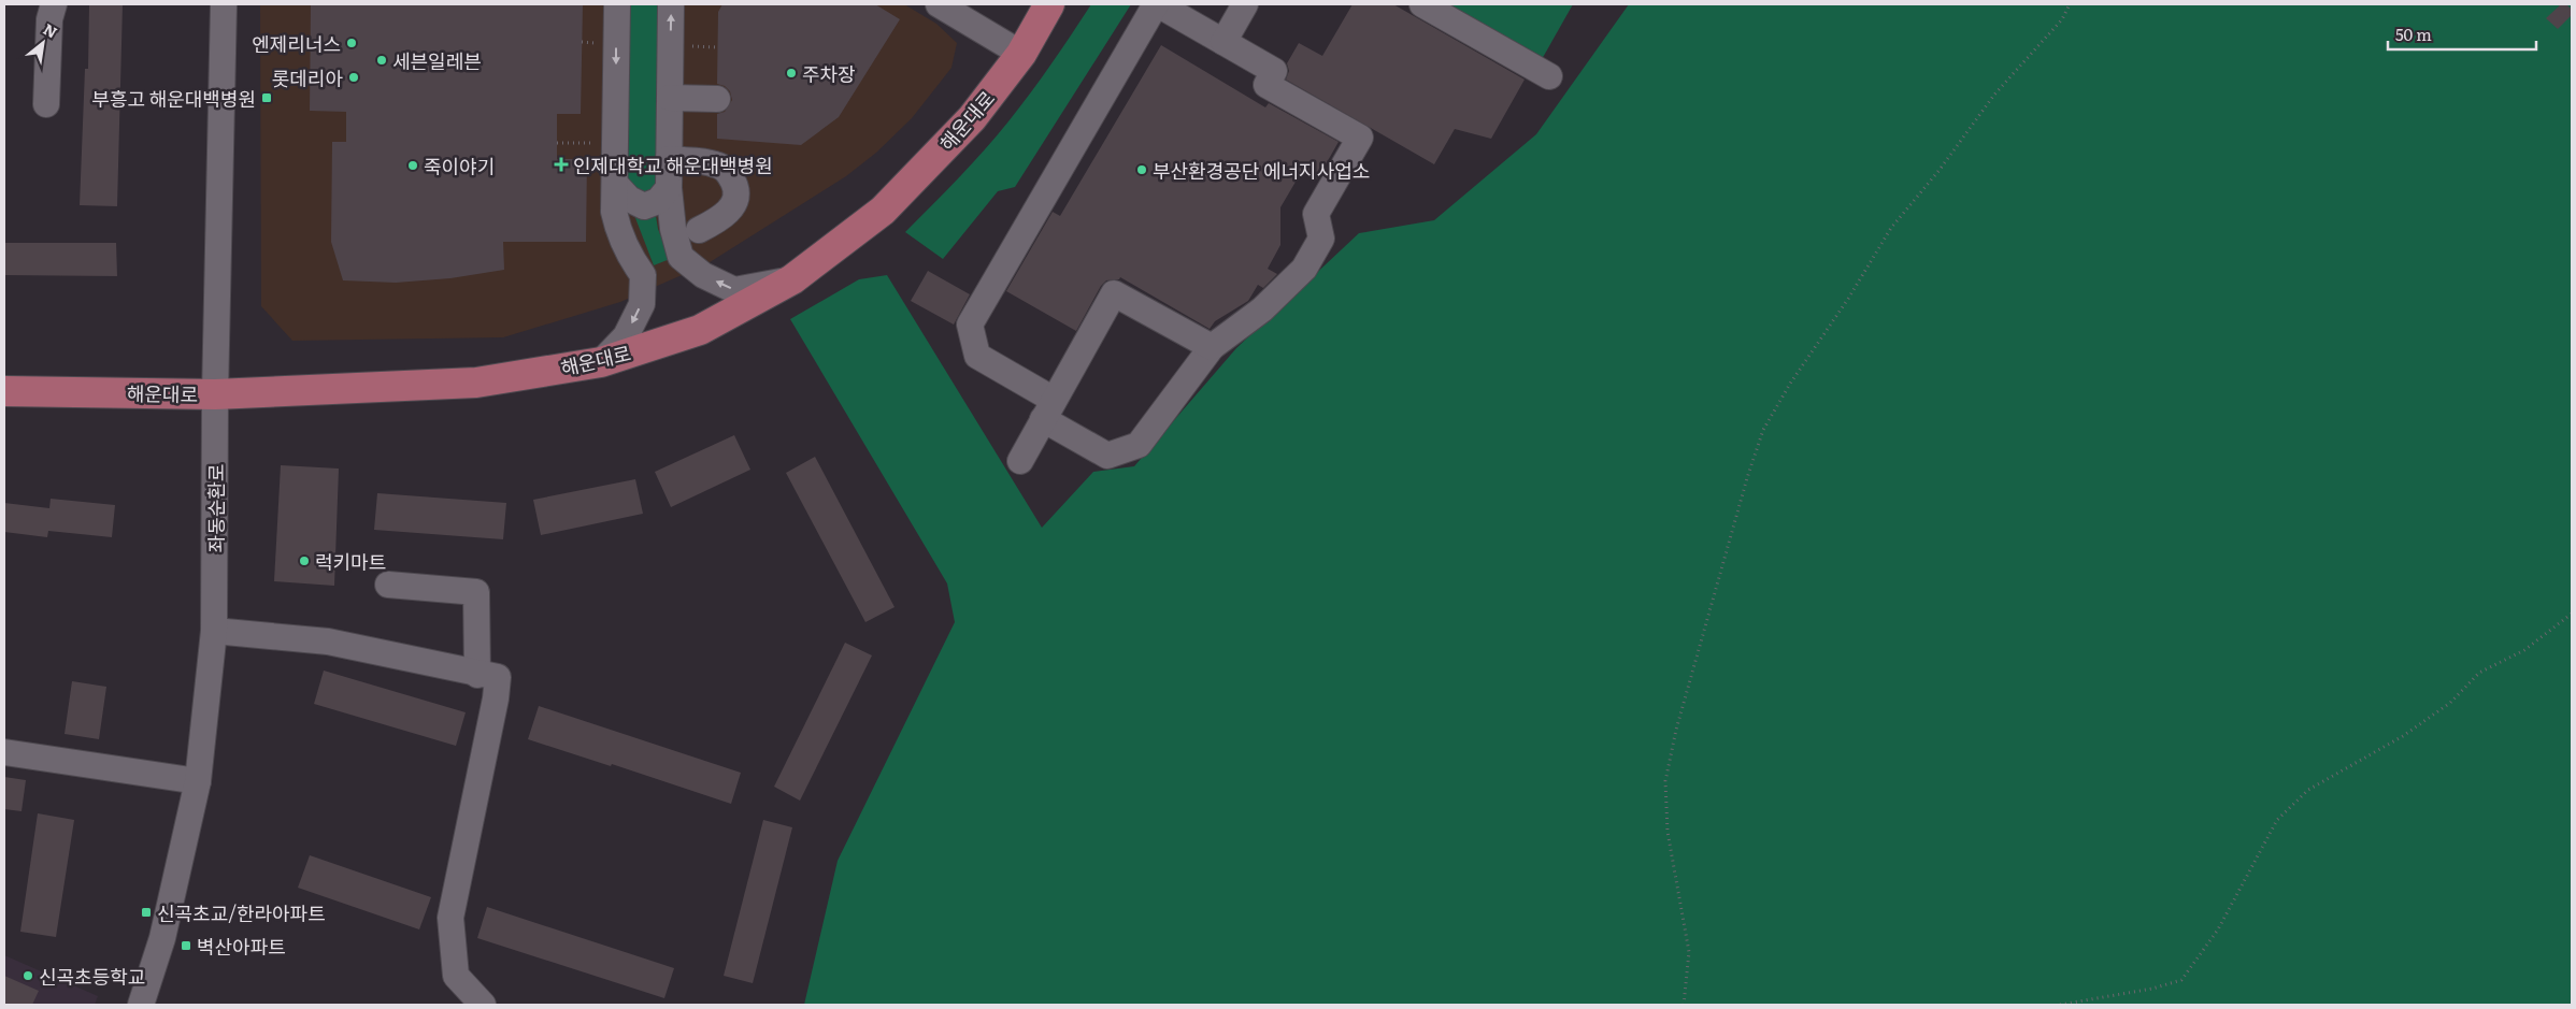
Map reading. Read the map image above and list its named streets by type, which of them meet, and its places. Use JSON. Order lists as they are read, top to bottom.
{
  "streets": {
    "main road": ["해운대로"],
    "street": ["좌동순환로"]
  },
  "crossings": [
    ["해운대로", "좌동순환로"]
  ],
  "places": {
    "other": [
      "엔제리너스",
      "세븐일레븐",
      "주차장",
      "롯데리아",
      "죽이야기",
      "부산환경공단 에너지사업소",
      "럭키마트",
      "신곡초등학교"
    ],
    "transit": ["부흥고 해운대백병원", "신곡초교/한라아파트", "벽산아파트"],
    "health": ["인제대학교 해운대백병원"]
  },
  "scale_bar": "50 m",
  "north": "top right"
}
